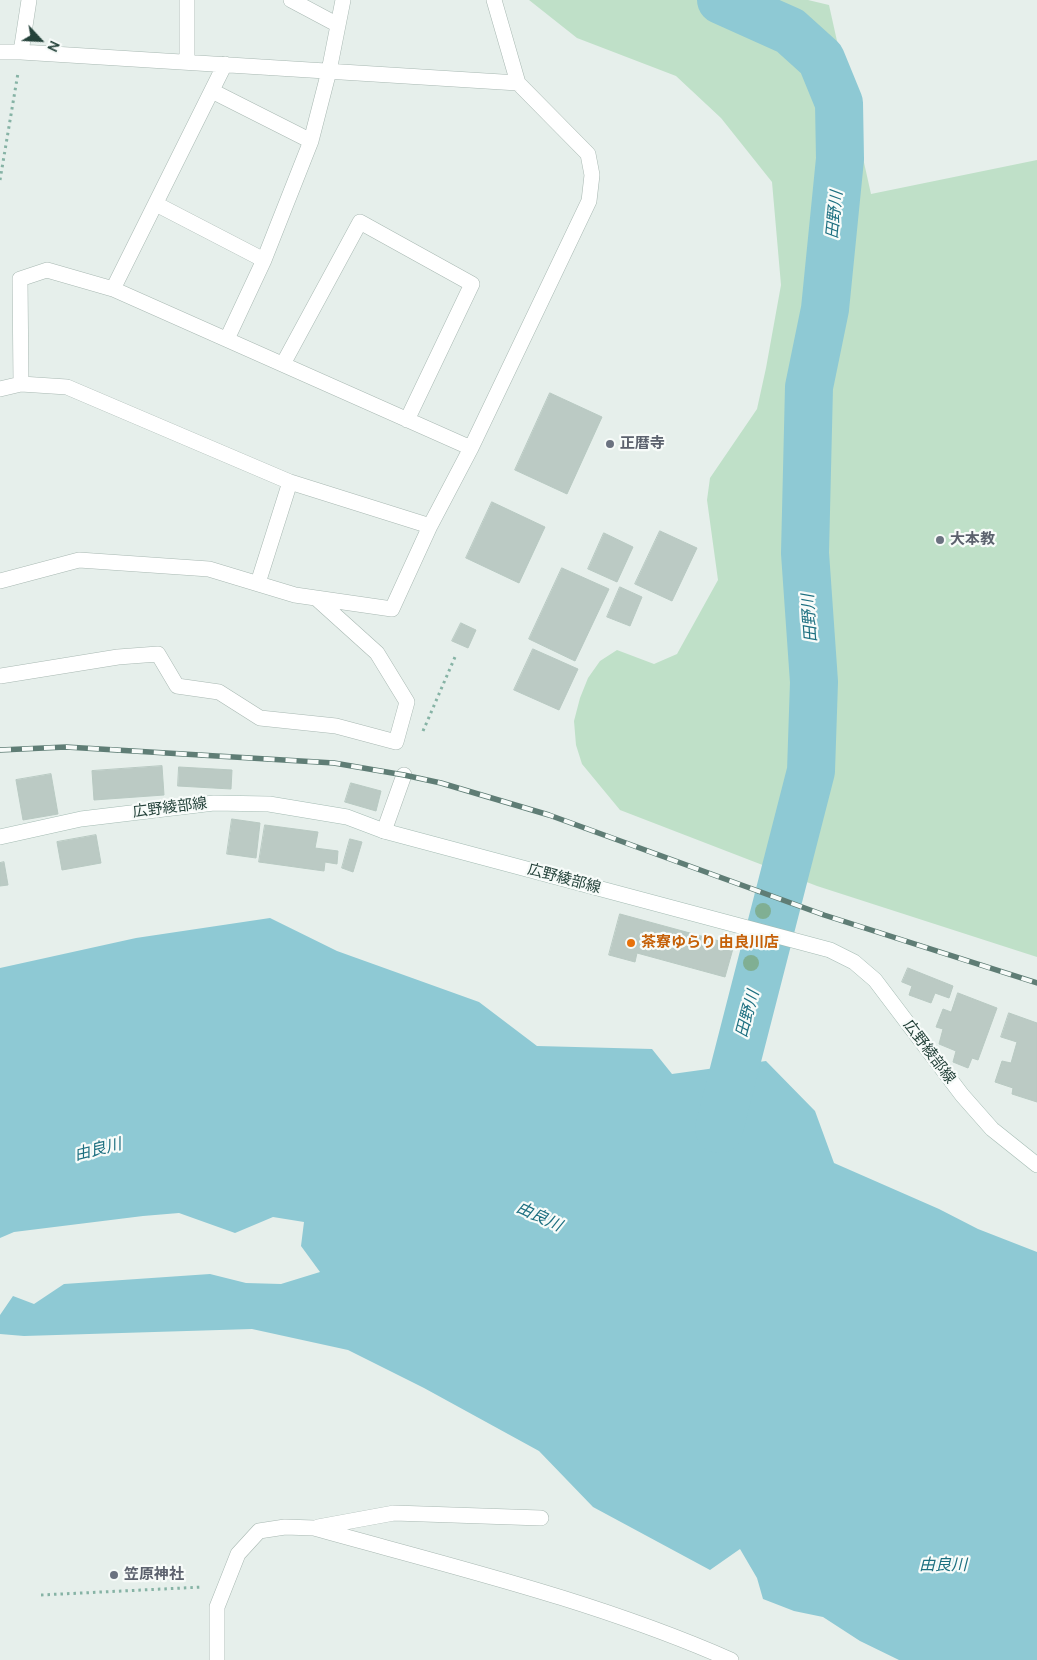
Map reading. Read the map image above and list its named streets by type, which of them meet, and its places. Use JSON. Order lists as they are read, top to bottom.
{
  "streets": {
    "street": ["広野綾部線"]
  },
  "water": ["田野川", "由良川"],
  "places": [
    "正暦寺",
    "大本教",
    "茶寮ゆらり 由良川店",
    "笠原神社"
  ],
  "north": "bottom right"
}
